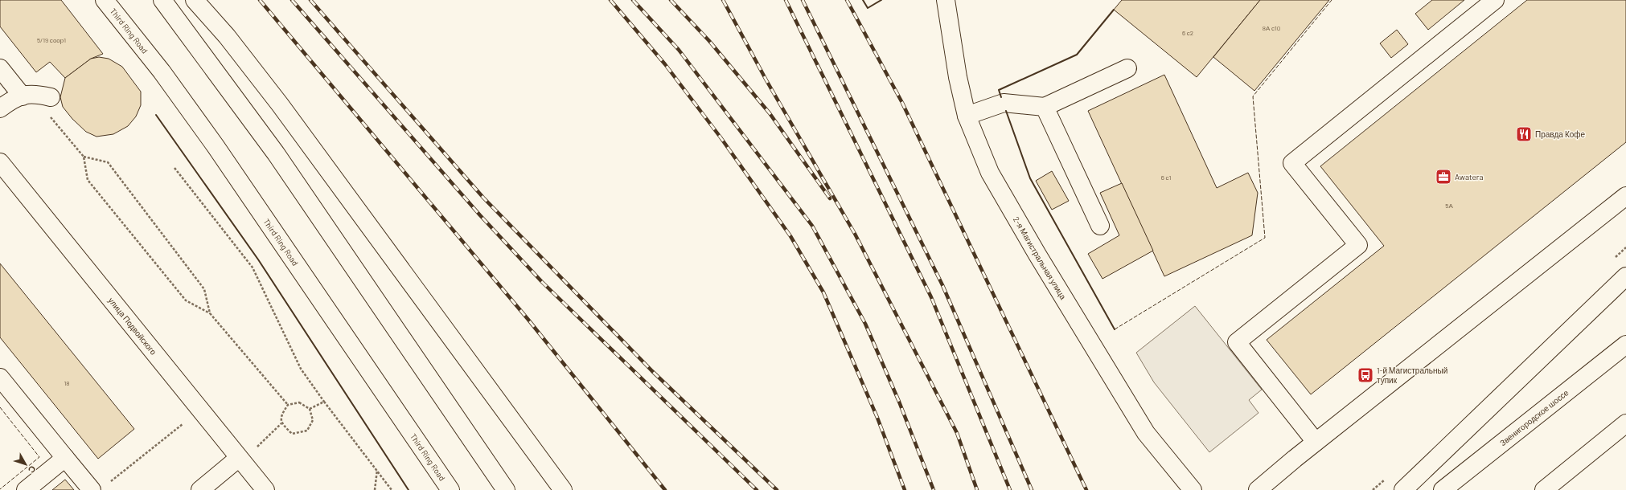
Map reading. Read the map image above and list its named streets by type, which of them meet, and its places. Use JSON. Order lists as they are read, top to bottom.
{
  "streets": {
    "main road": [
      "Third Ring Road",
      "2-я Магистральная улица",
      "улица Подвойского",
      "Звенигородское шоссе"
    ]
  },
  "places": {
    "restaurant": ["Правда Кофе"],
    "office": ["Awatera"],
    "bus stop": ["1-й Магистральный тупик"]
  },
  "house_numbers": [
    "8А с10",
    "6 с2",
    "5/19 соор1",
    "6 с1",
    "5А",
    "18"
  ],
  "north": "bottom right"
}
